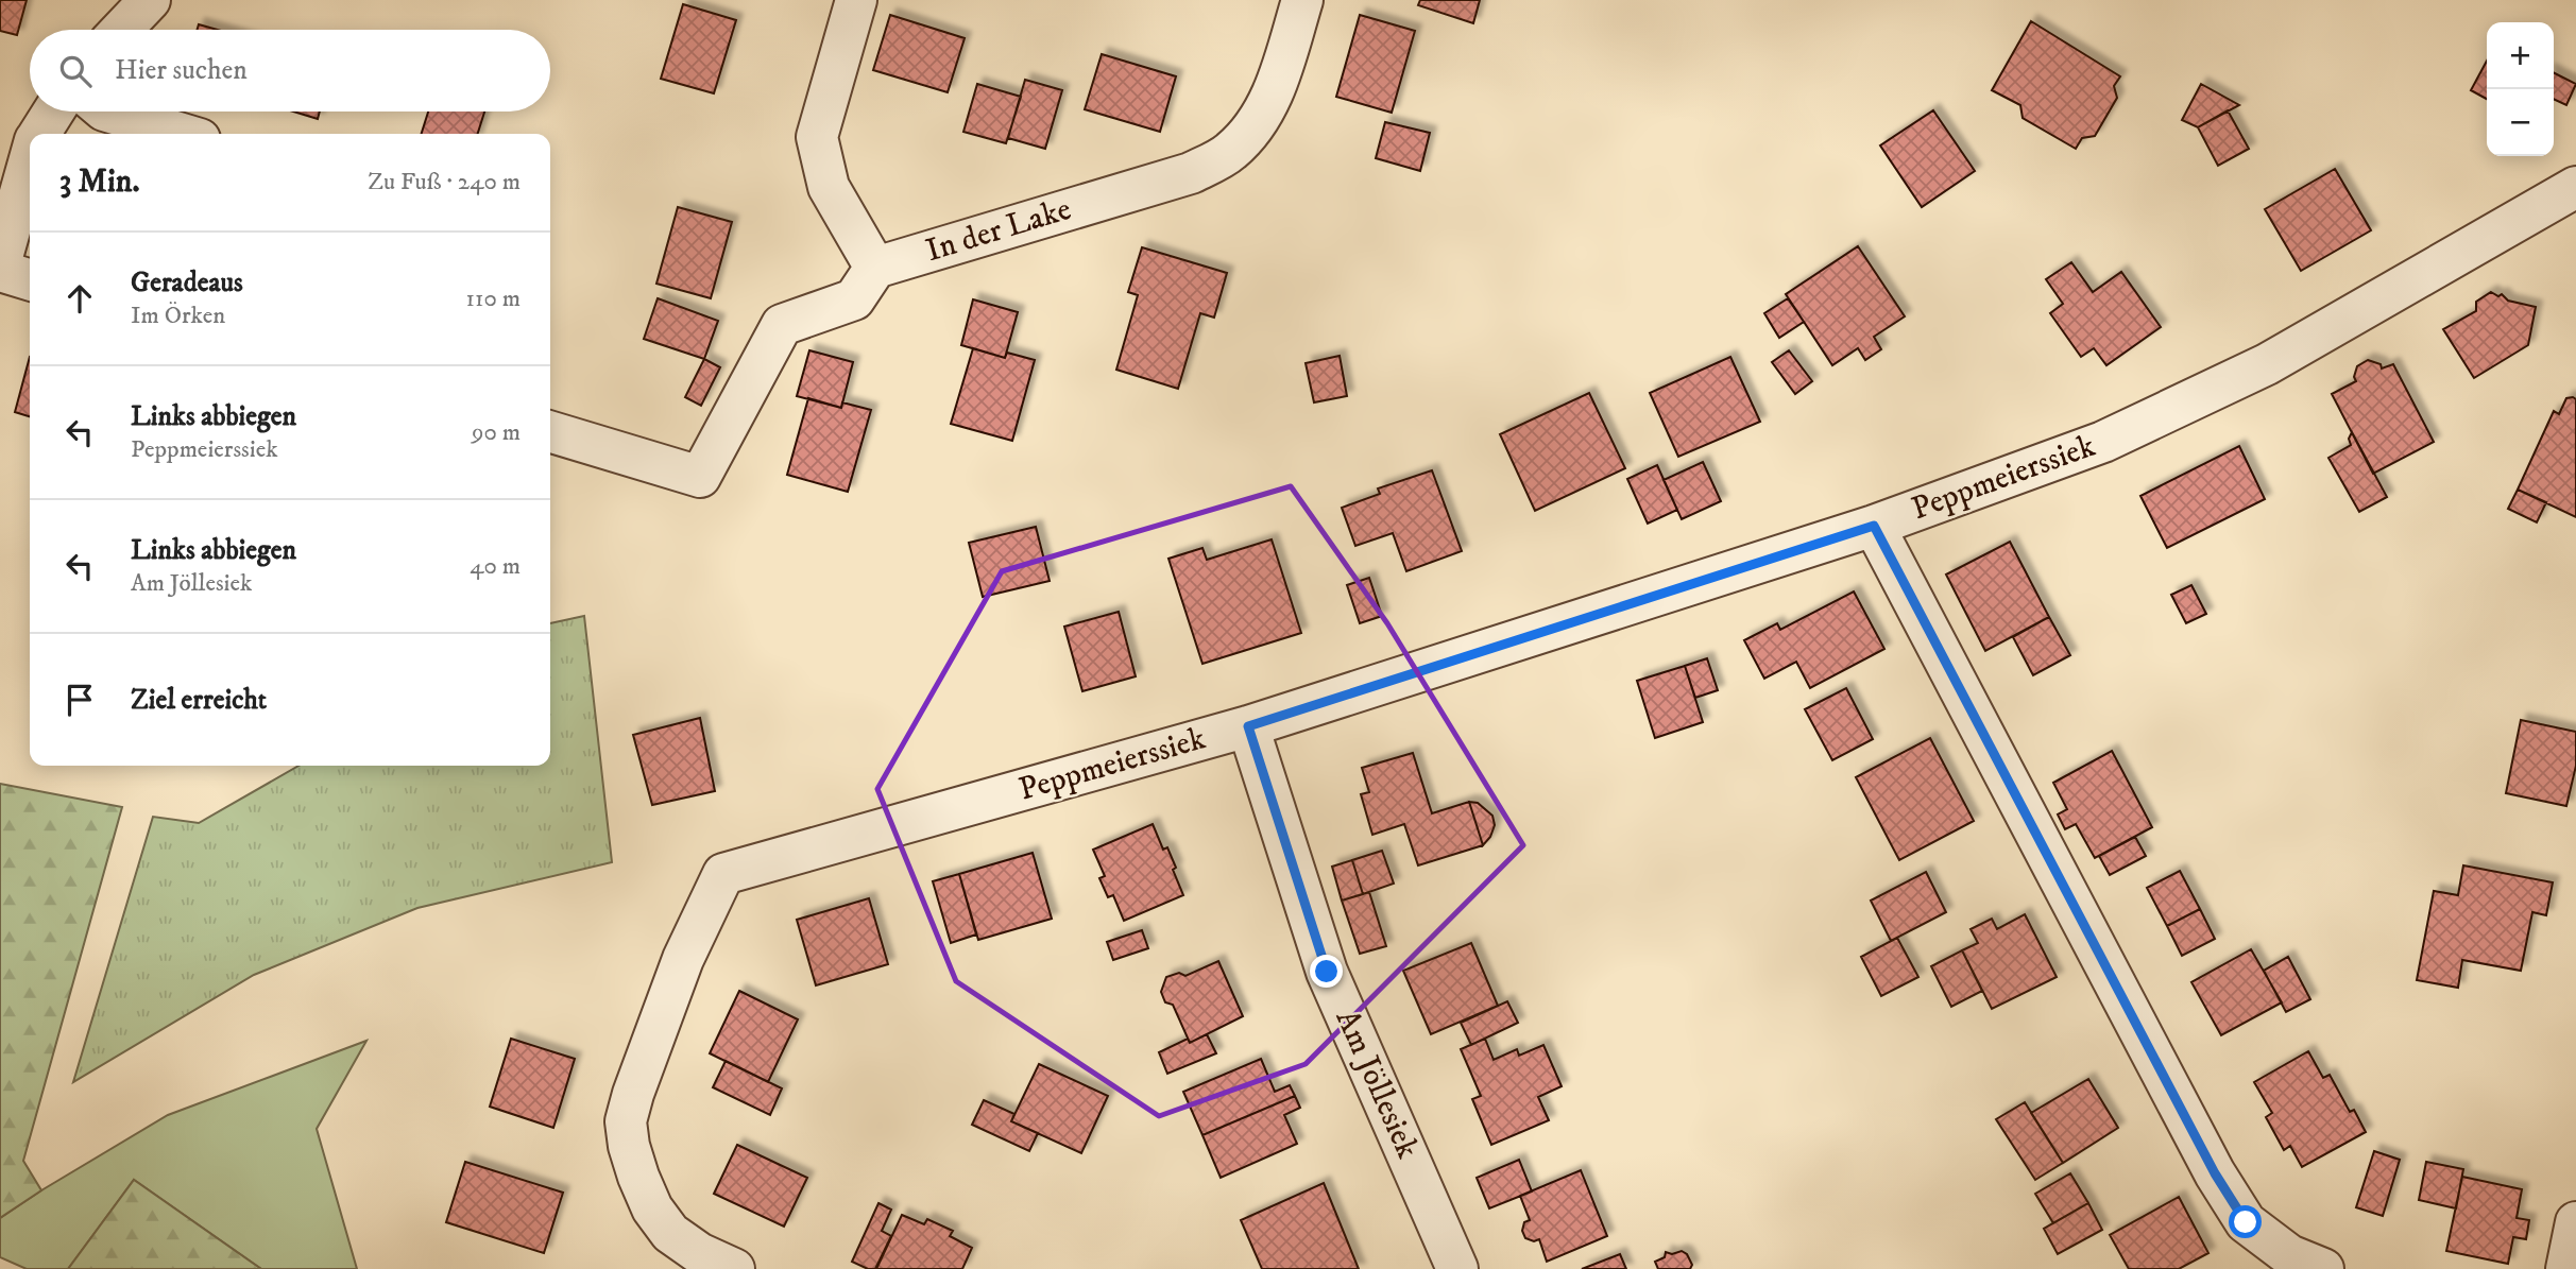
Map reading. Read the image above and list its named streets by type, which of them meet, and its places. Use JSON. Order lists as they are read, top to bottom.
{
  "streets": {
    "street": ["In der Lake", "Peppmeierssiek", "Am Jöllesiek"]
  },
  "crossings": [
    ["Peppmeierssiek", "Am Jöllesiek"]
  ],
  "page": {
    "map_buttons": ["+", "−"],
    "search": "Hier suchen",
    "heading": ["3 Min.", "Zu Fuß · 240 m"],
    "list": [
      ["Geradeaus", "Im Örken", "110 m"],
      ["Links abbiegen", "Peppmeierssiek", "90 m"],
      ["Links abbiegen", "Am Jöllesiek", "40 m"],
      "Ziel erreicht"
    ]
  }
}
